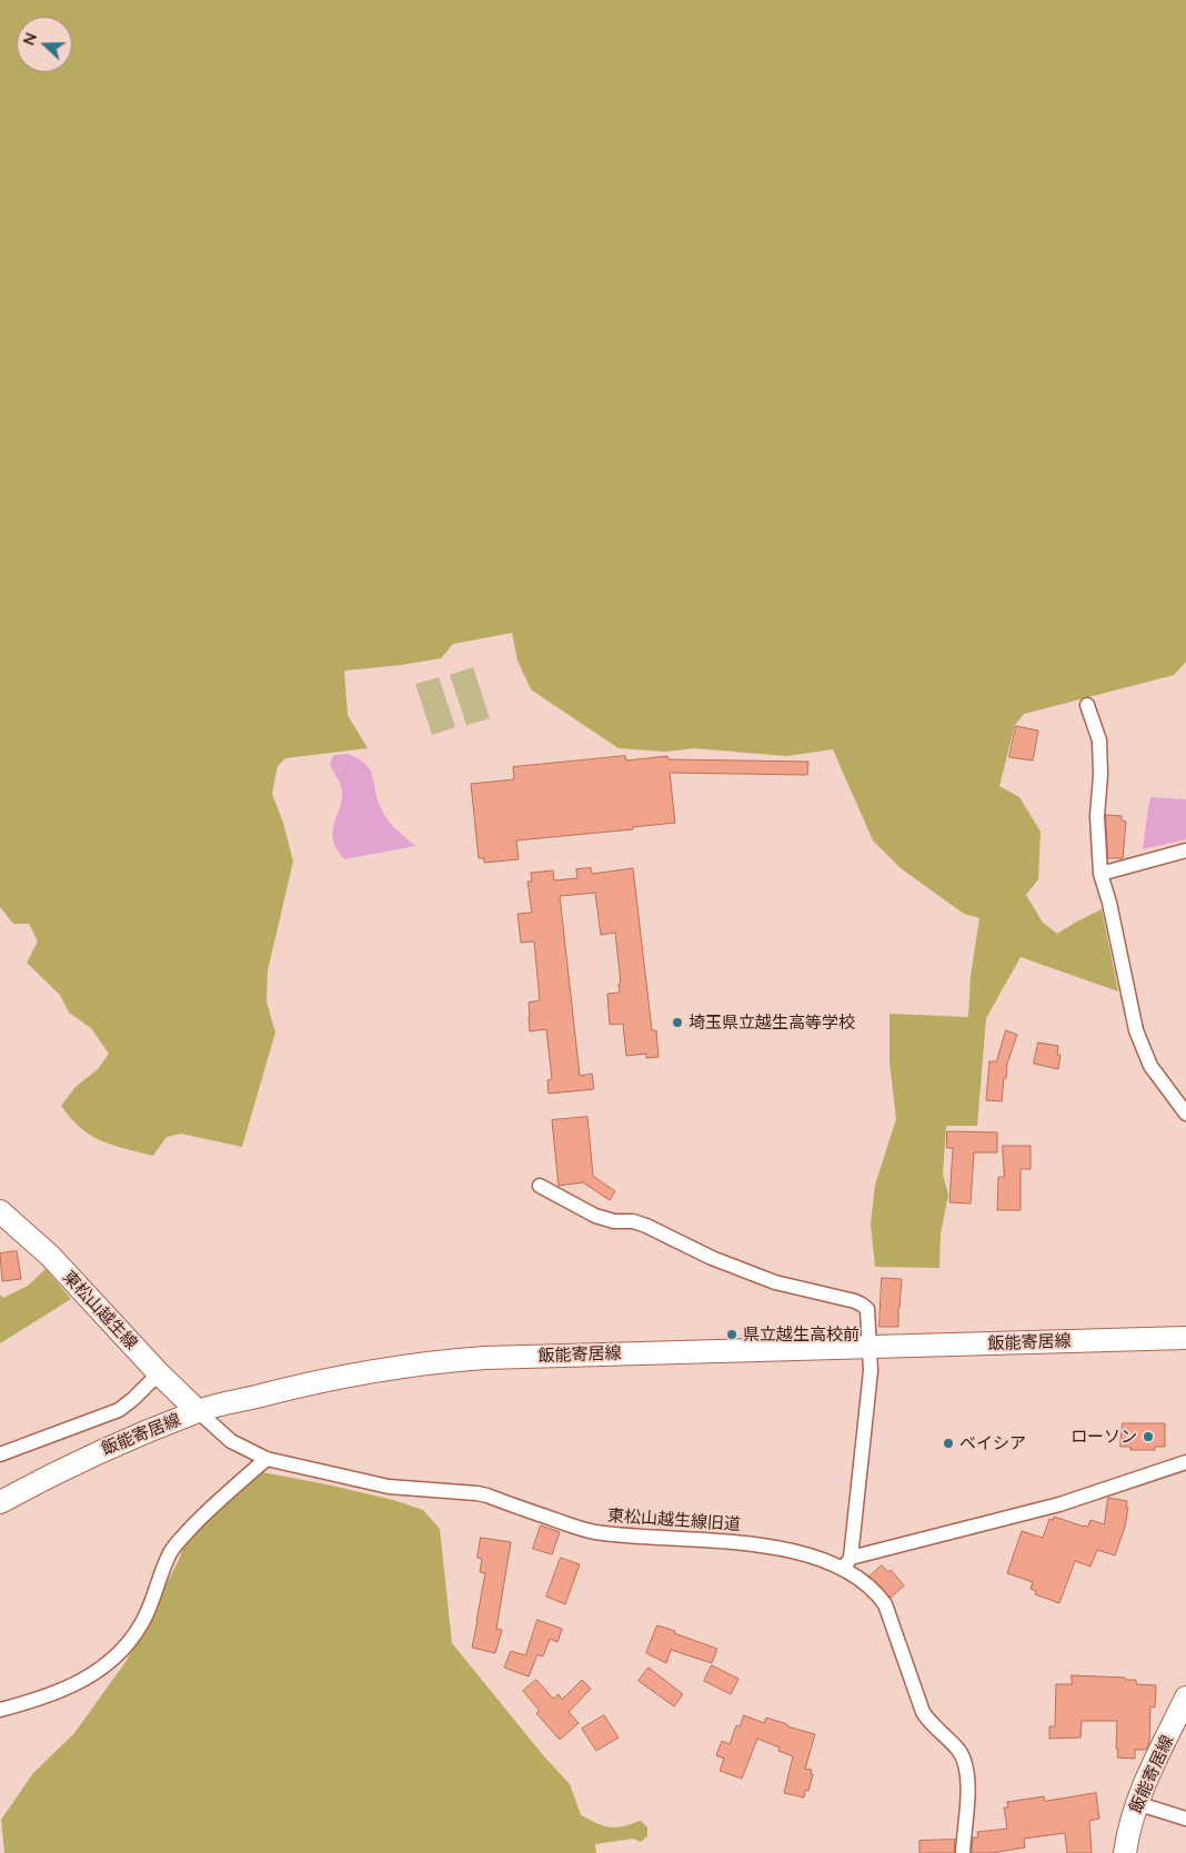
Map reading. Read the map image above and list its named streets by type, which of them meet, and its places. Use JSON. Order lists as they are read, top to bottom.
{
  "streets": {
    "main road": ["東松山越生線", "飯能寄居線"],
    "street": ["東松山越生線旧道"]
  },
  "crossings": [
    ["東松山越生線", "飯能寄居線"],
    ["東松山越生線", "東松山越生線旧道"],
    ["飯能寄居線", "東松山越生線旧道"]
  ],
  "places": [
    "埼玉県立越生高等学校",
    "県立越生高校前",
    "ローソン",
    "ベイシア"
  ],
  "north": "left"
}
